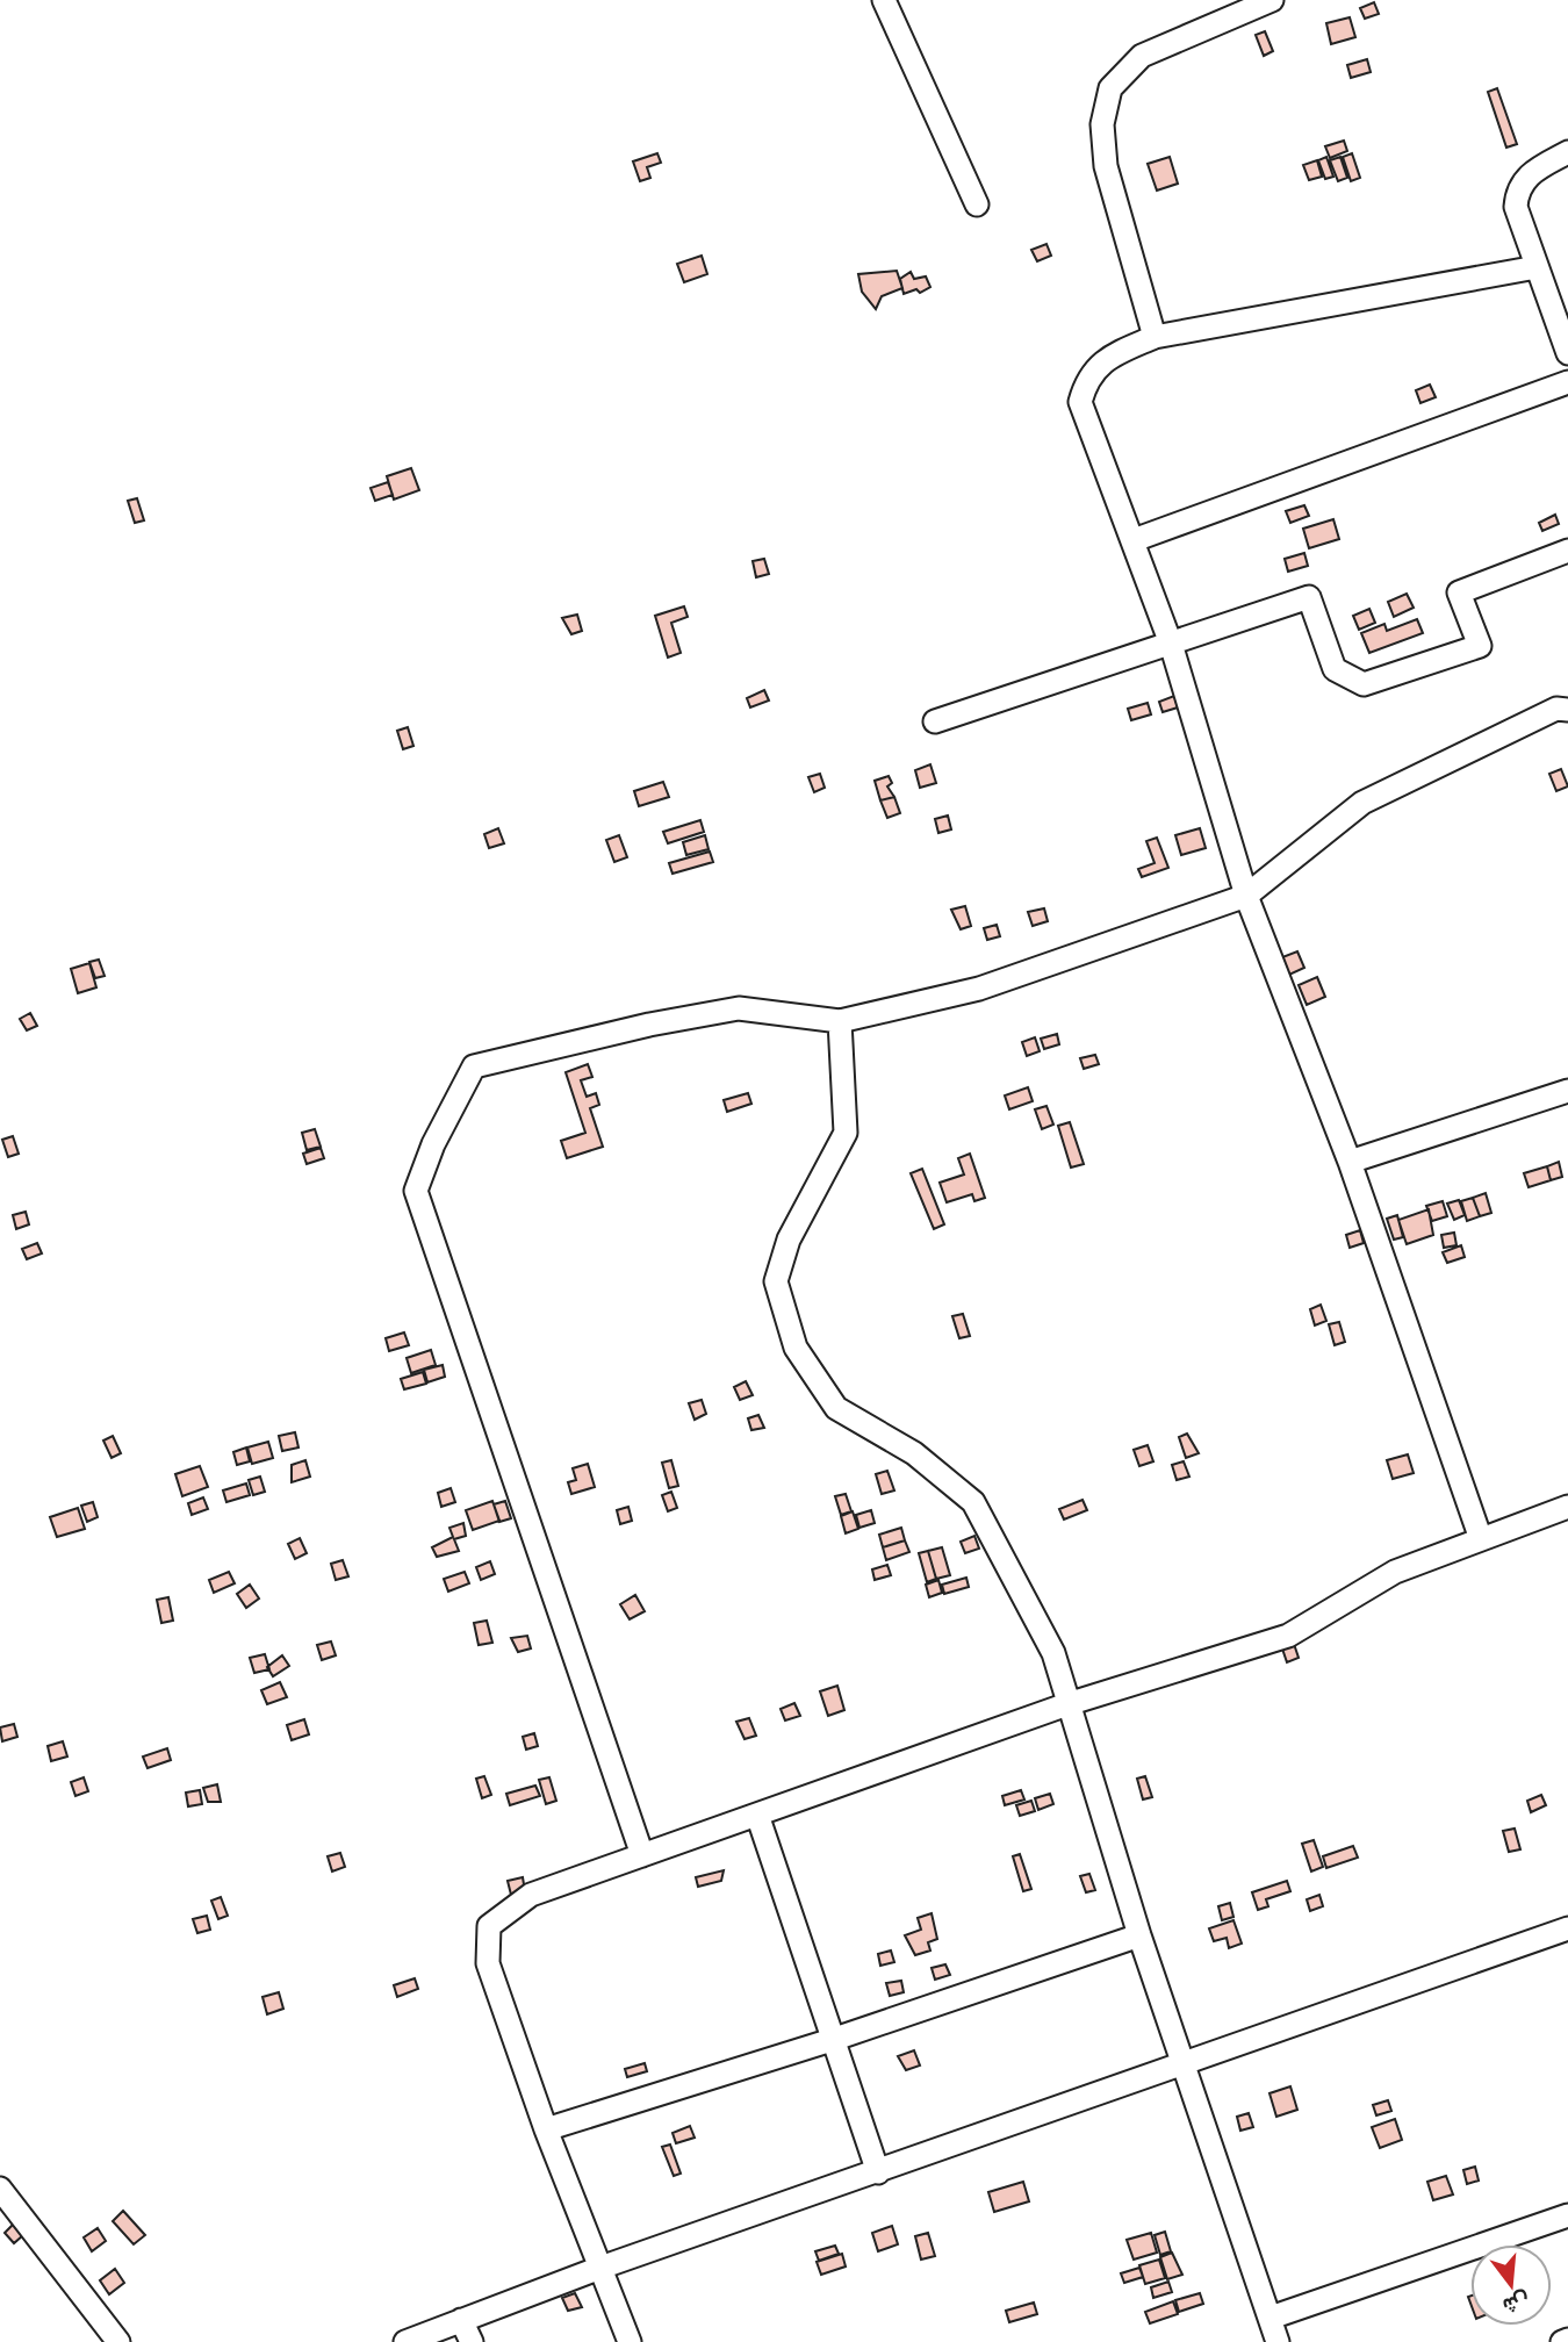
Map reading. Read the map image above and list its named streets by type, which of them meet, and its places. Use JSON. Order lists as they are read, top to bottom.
{
  "north": "bottom"
}
